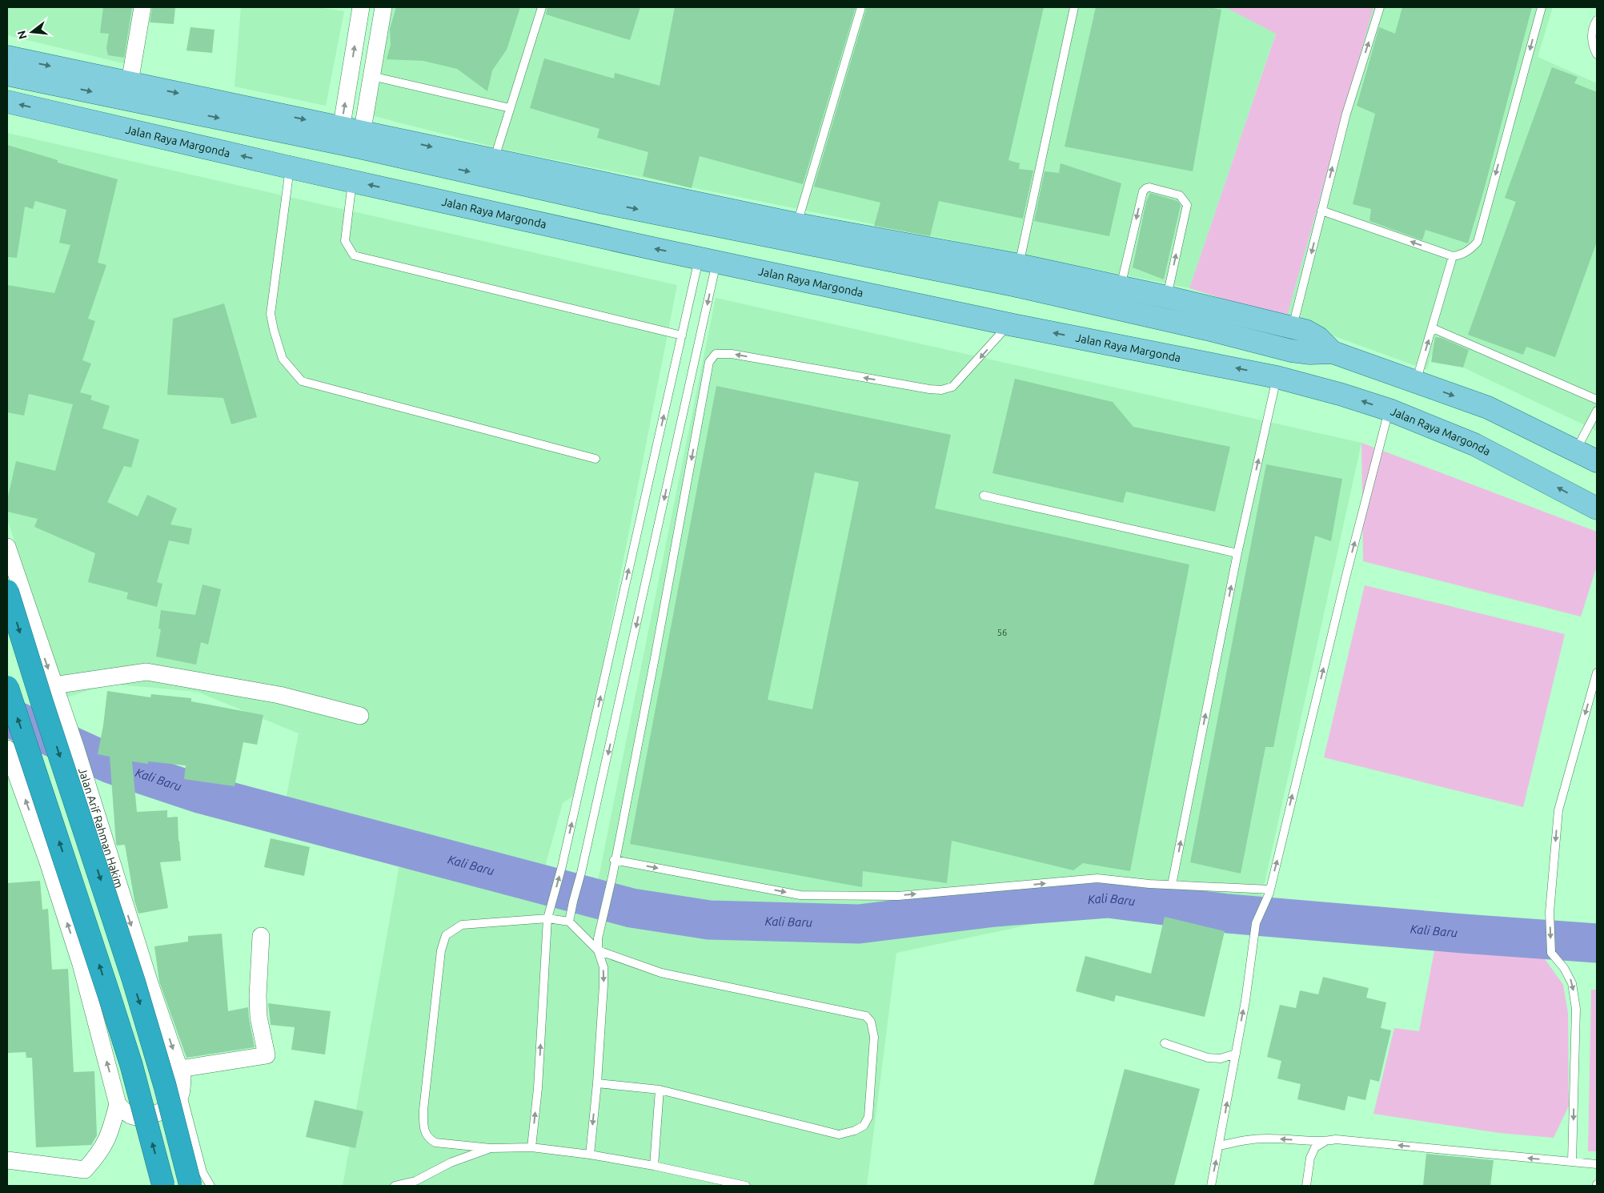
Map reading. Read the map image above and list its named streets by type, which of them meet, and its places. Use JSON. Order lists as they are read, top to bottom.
{
  "streets": {
    "highway": ["Jalan Arif Rahman Hakim"],
    "main road": ["Jalan Raya Margonda"]
  },
  "water": ["Kali Baru"],
  "house_numbers": ["56"],
  "north": "left"
}
